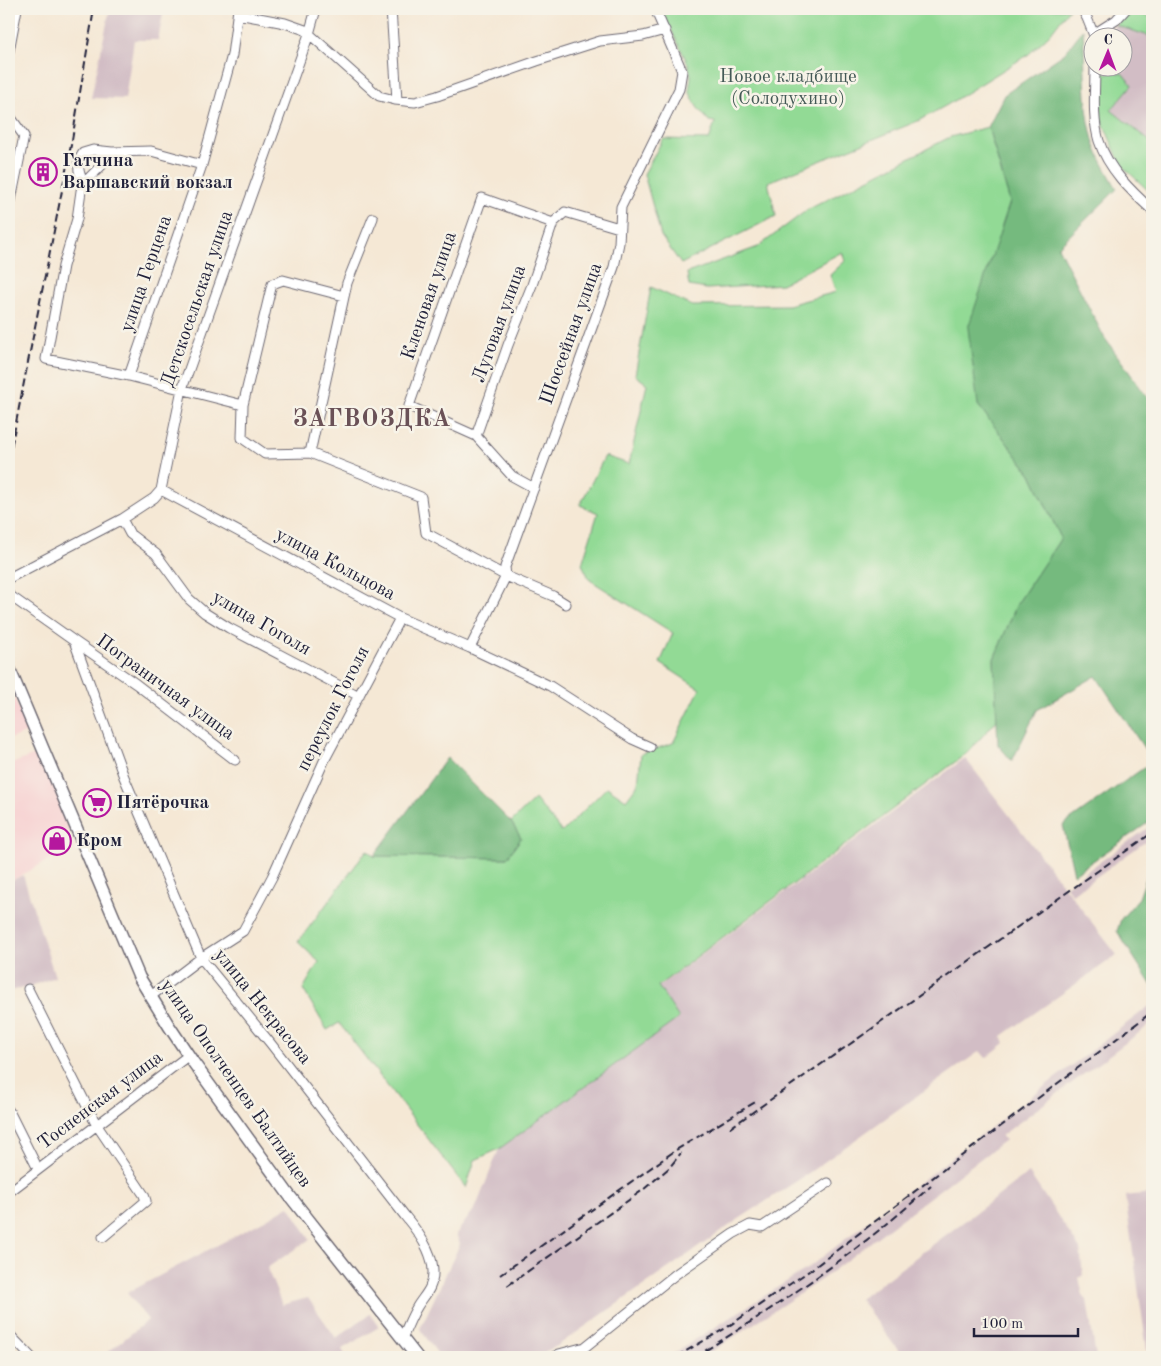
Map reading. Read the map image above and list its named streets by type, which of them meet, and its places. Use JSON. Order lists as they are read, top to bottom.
{
  "streets": {
    "main road": ["улица Ополченцев Балтийцев"],
    "street": [
      "улица Герцена",
      "Кленовая улица",
      "Детскосельская улица",
      "Луговая улица",
      "Шоссейная улица",
      "улица Кольцова",
      "улица Гоголя",
      "Пограничная улица",
      "переулок Гоголя",
      "улица Некрасова",
      "Тосненская улица"
    ]
  },
  "crossings": [
    ["Кленовая улица", "Луговая улица"],
    ["Детскосельская улица", "улица Кольцова"],
    ["Шоссейная улица", "улица Кольцова"],
    ["улица Кольцова", "переулок Гоголя"],
    ["улица Гоголя", "переулок Гоголя"],
    ["Пограничная улица", "улица Некрасова"],
    ["переулок Гоголя", "улица Некрасова"],
    ["переулок Гоголя", "улица Ополченцев Балтийцев"],
    ["улица Некрасова", "улица Ополченцев Балтийцев"],
    ["улица Ополченцев Балтийцев", "Тосненская улица"]
  ],
  "districts": ["ЗАГВОЗДКА"],
  "parks": ["Новое кладбище (Солодухино)"],
  "places": {
    "building": ["Гатчина Варшавский вокзал"],
    "supermarket": ["Пятёрочка"],
    "shop": ["Кром"]
  },
  "scale_bar": "100 m",
  "north": "top"
}
